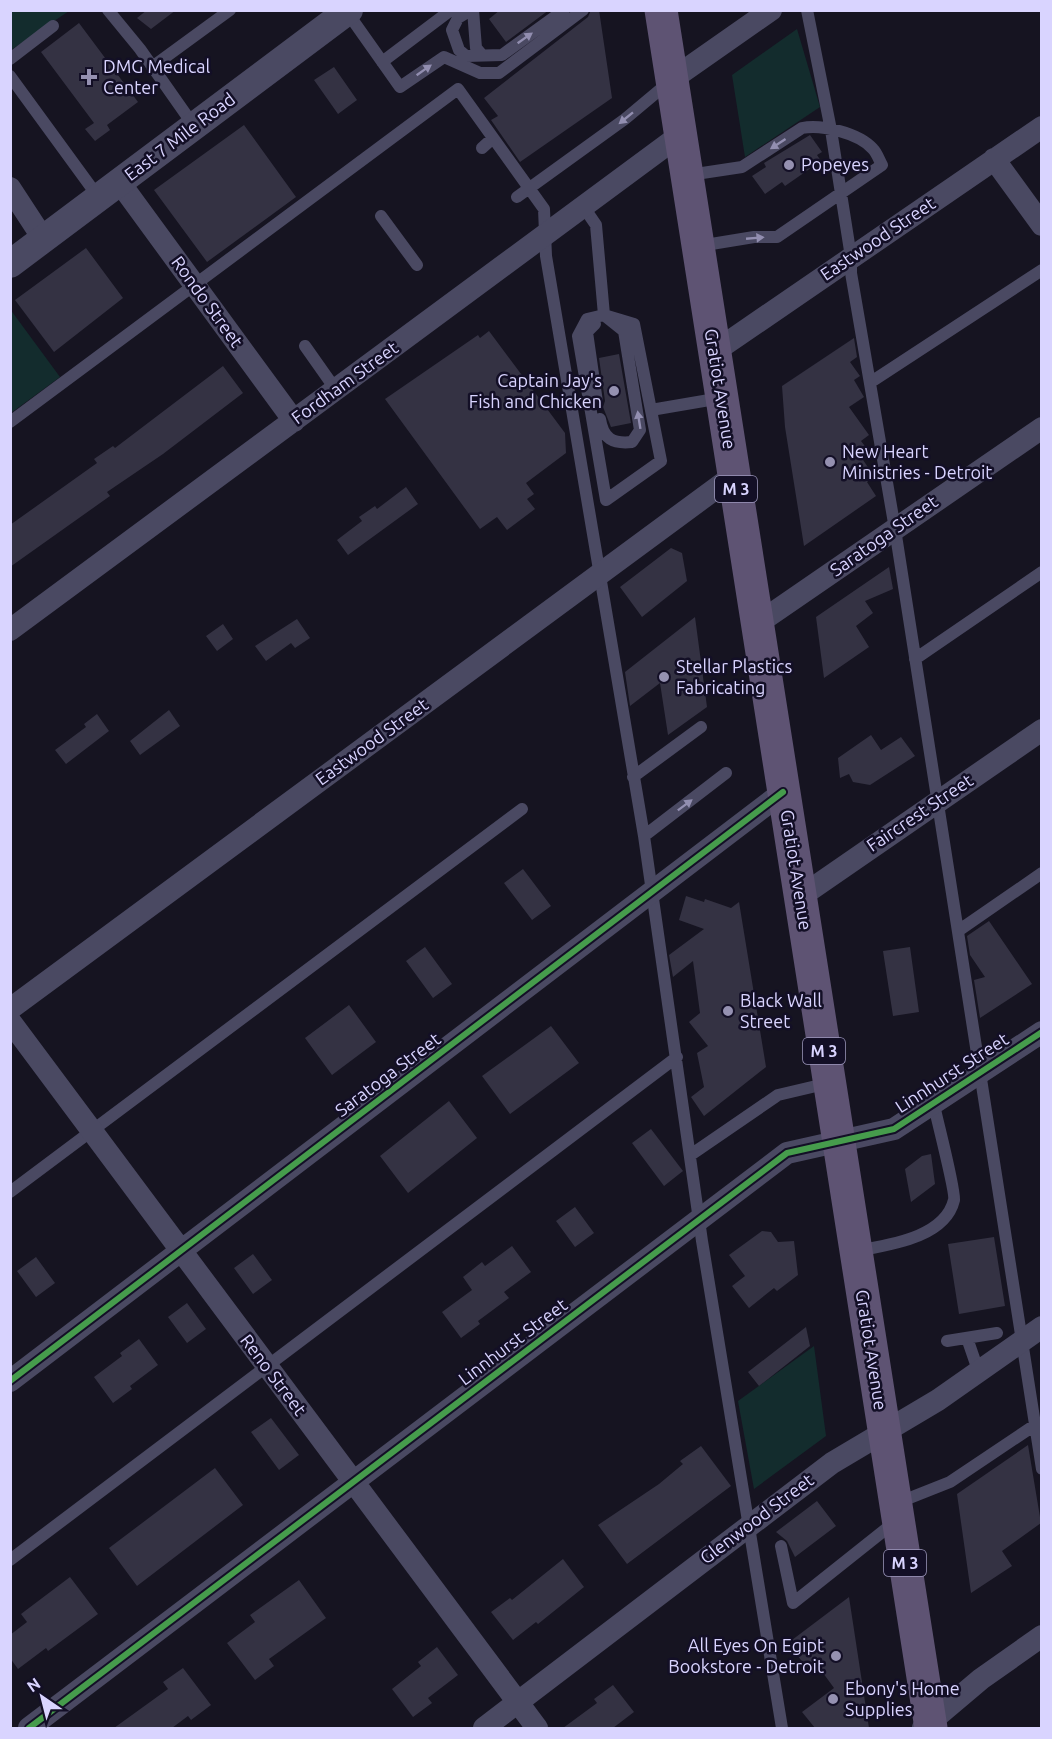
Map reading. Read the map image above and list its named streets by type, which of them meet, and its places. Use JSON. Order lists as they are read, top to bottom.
{
  "streets": {
    "main road": ["Gratiot Avenue", "M 3"],
    "street": [
      "East 7 Mile Road",
      "Eastwood Street",
      "Rondo Street",
      "Fordham Street",
      "Saratoga Street",
      "Faircrest Street",
      "Linnhurst Street",
      "Reno Street",
      "Glenwood Street"
    ]
  },
  "crossings": [
    ["East 7 Mile Road", "Rondo Street"],
    ["Eastwood Street", "Gratiot Avenue"],
    ["Rondo Street", "Fordham Street"],
    ["Fordham Street", "Gratiot Avenue"],
    ["Gratiot Avenue", "Saratoga Street"],
    ["Gratiot Avenue", "Faircrest Street"],
    ["Gratiot Avenue", "Linnhurst Street"],
    ["Gratiot Avenue", "Glenwood Street"],
    ["Saratoga Street", "Reno Street"],
    ["Linnhurst Street", "Reno Street"],
    ["Reno Street", "Glenwood Street"]
  ],
  "places": {
    "health": ["DMG Medical Center"],
    "other": [
      "Popeyes",
      "Captain Jay's Fish and Chicken",
      "New Heart Ministries - Detroit",
      "Stellar Plastics Fabricating",
      "Black Wall Street",
      "All Eyes On Egipt Bookstore - Detroit",
      "Ebony's Home Supplies"
    ]
  },
  "north": "top left"
}
